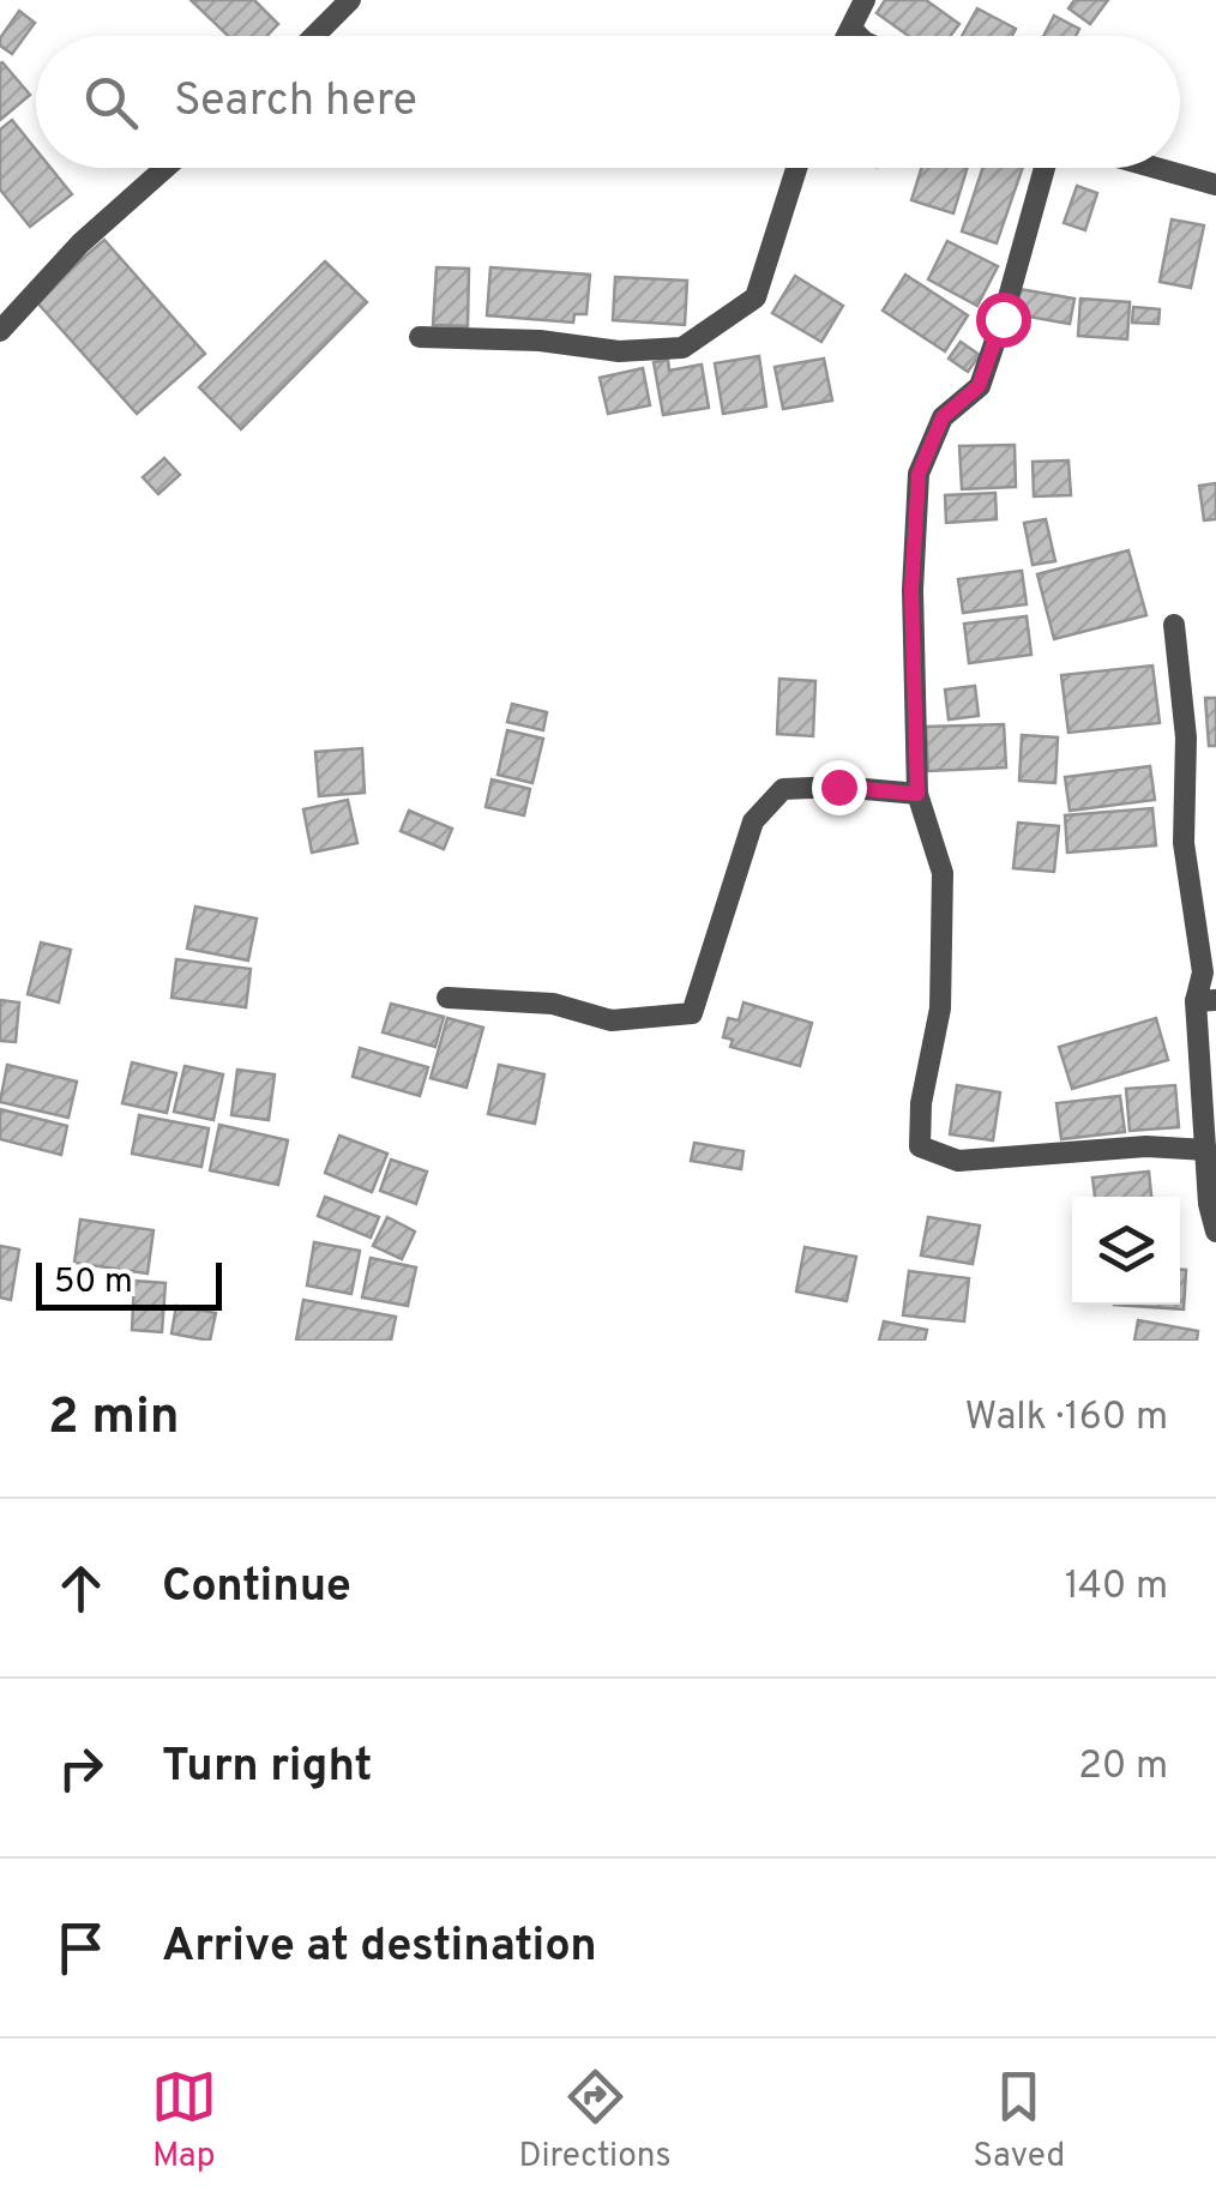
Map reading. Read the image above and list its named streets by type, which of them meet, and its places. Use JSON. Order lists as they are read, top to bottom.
{
  "scale_bar": "50 m",
  "page": {
    "search": "Search here",
    "scale": "50 m",
    "heading": ["2 min", "Walk · 160 m"],
    "list": [
      ["Continue", "140 m"],
      ["Turn right", "20 m"],
      "Arrive at destination"
    ],
    "nav": ["Map", "Directions", "Saved"]
  }
}
